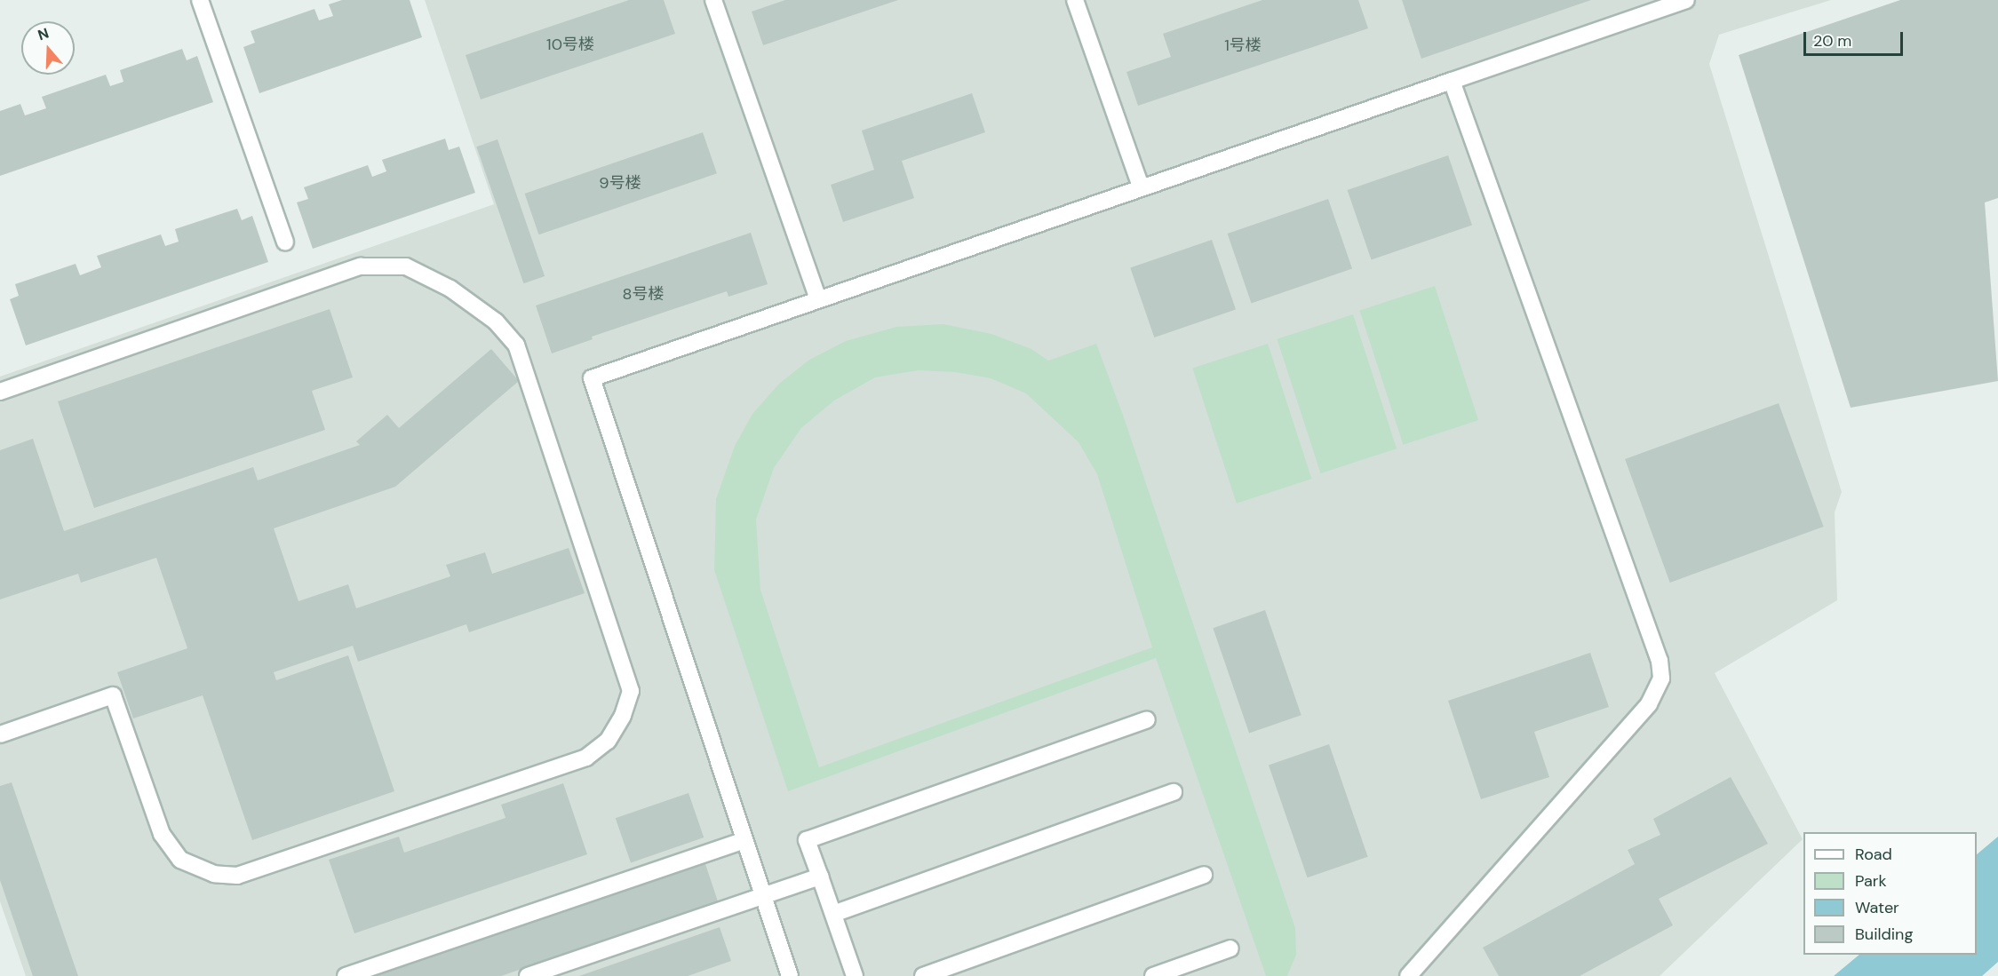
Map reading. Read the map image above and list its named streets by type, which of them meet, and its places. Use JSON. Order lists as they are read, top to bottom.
{
  "house_numbers": [
    "10号楼",
    "1号楼",
    "9号楼",
    "8号楼"
  ],
  "legend": [
    "Road",
    "Park",
    "Water",
    "Building"
  ],
  "scale_bar": "20 m",
  "north": "top"
}
